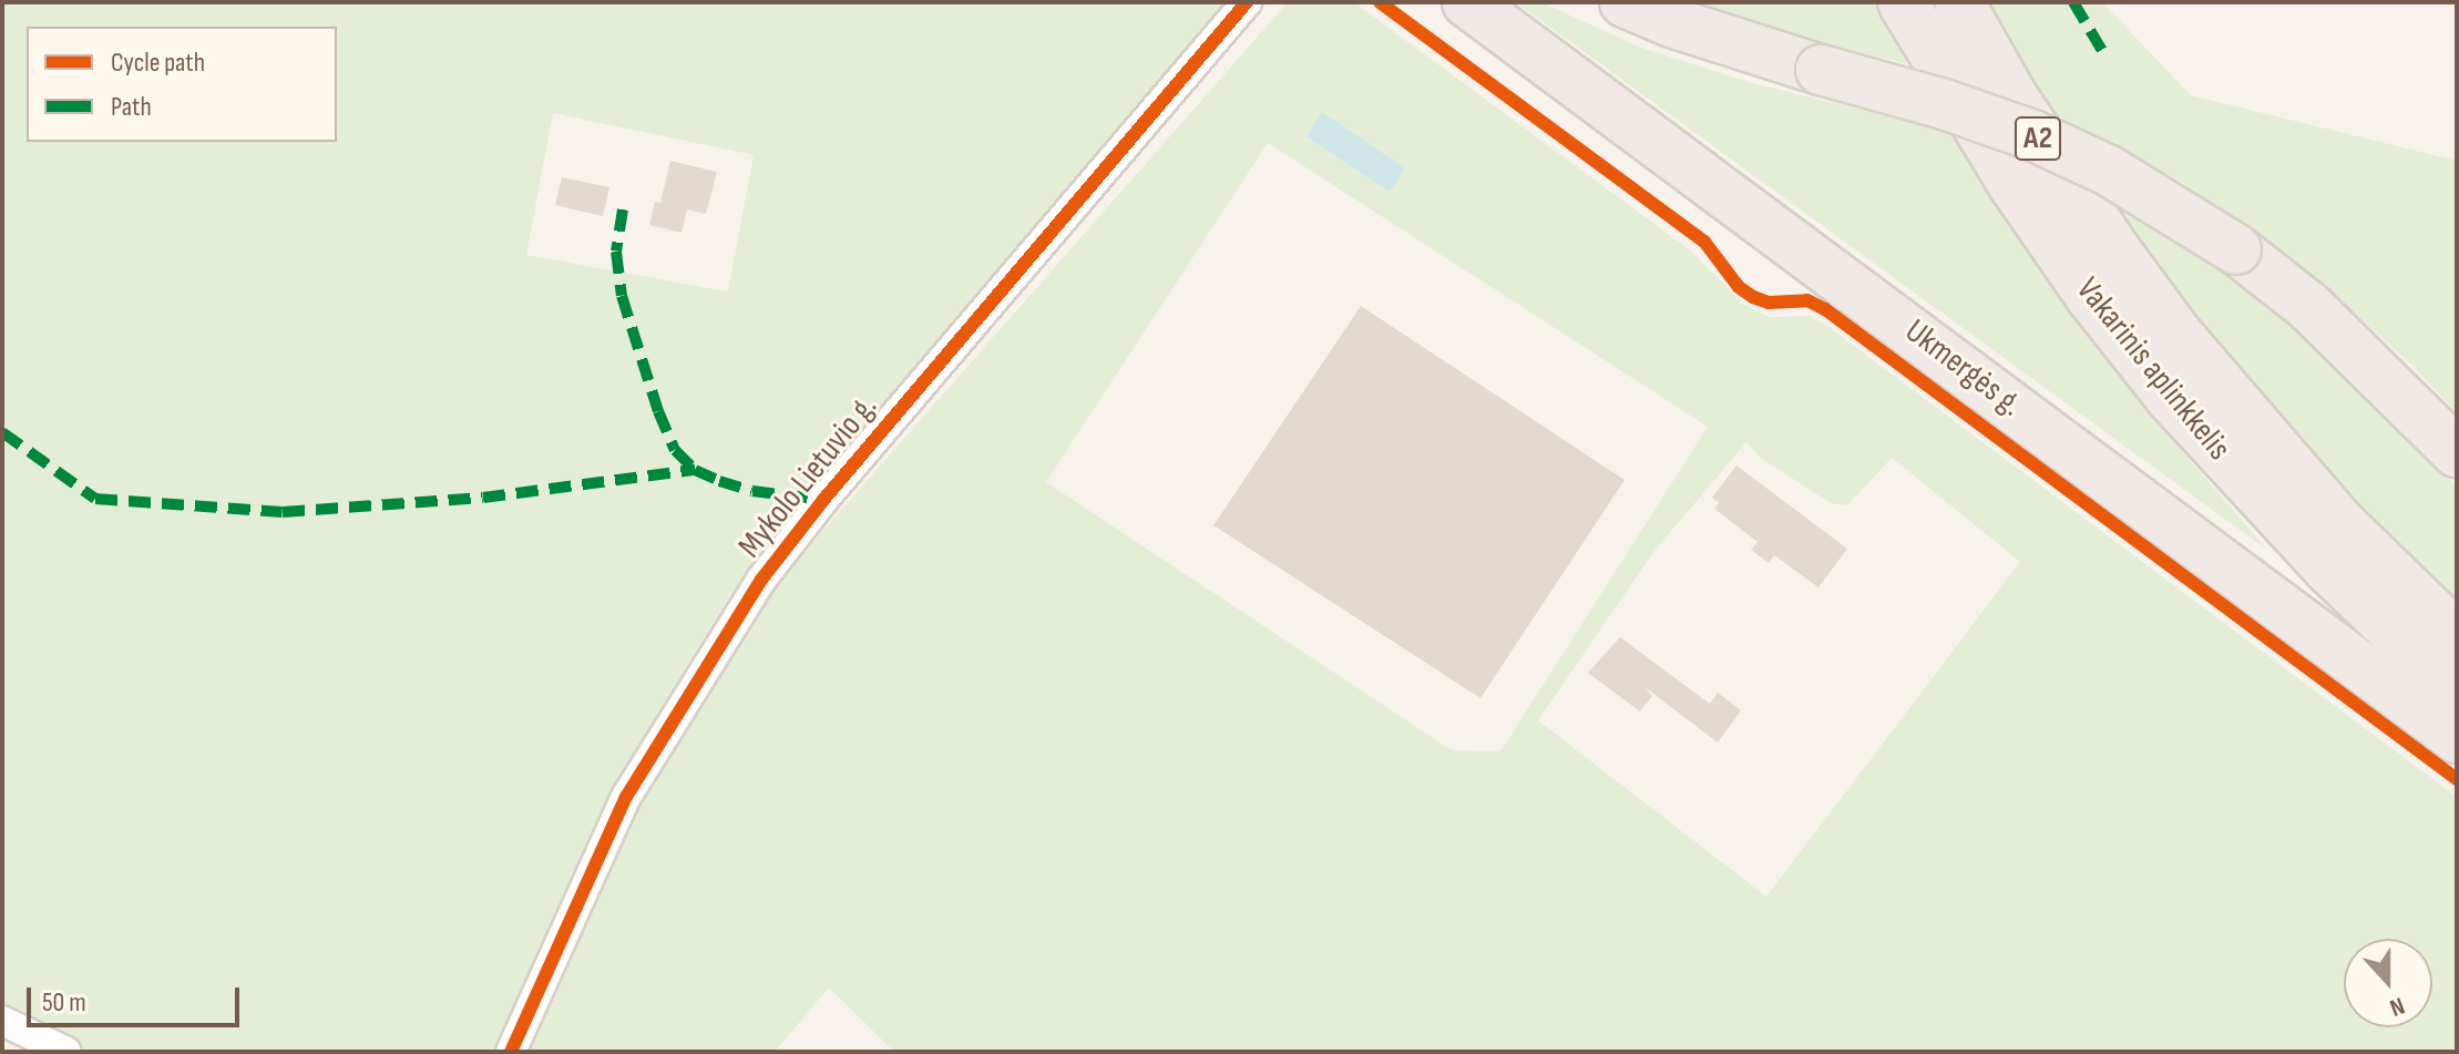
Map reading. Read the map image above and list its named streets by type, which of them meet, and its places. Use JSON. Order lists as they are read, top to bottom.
{
  "streets": {
    "highway": ["A2", "Ukmergės g.", "Vakarinis aplinkkelis"],
    "street": ["Mykolo Lietuvio g."]
  },
  "legend": ["Cycle path", "Path"],
  "scale_bar": "50 m",
  "north": "bottom"
}
